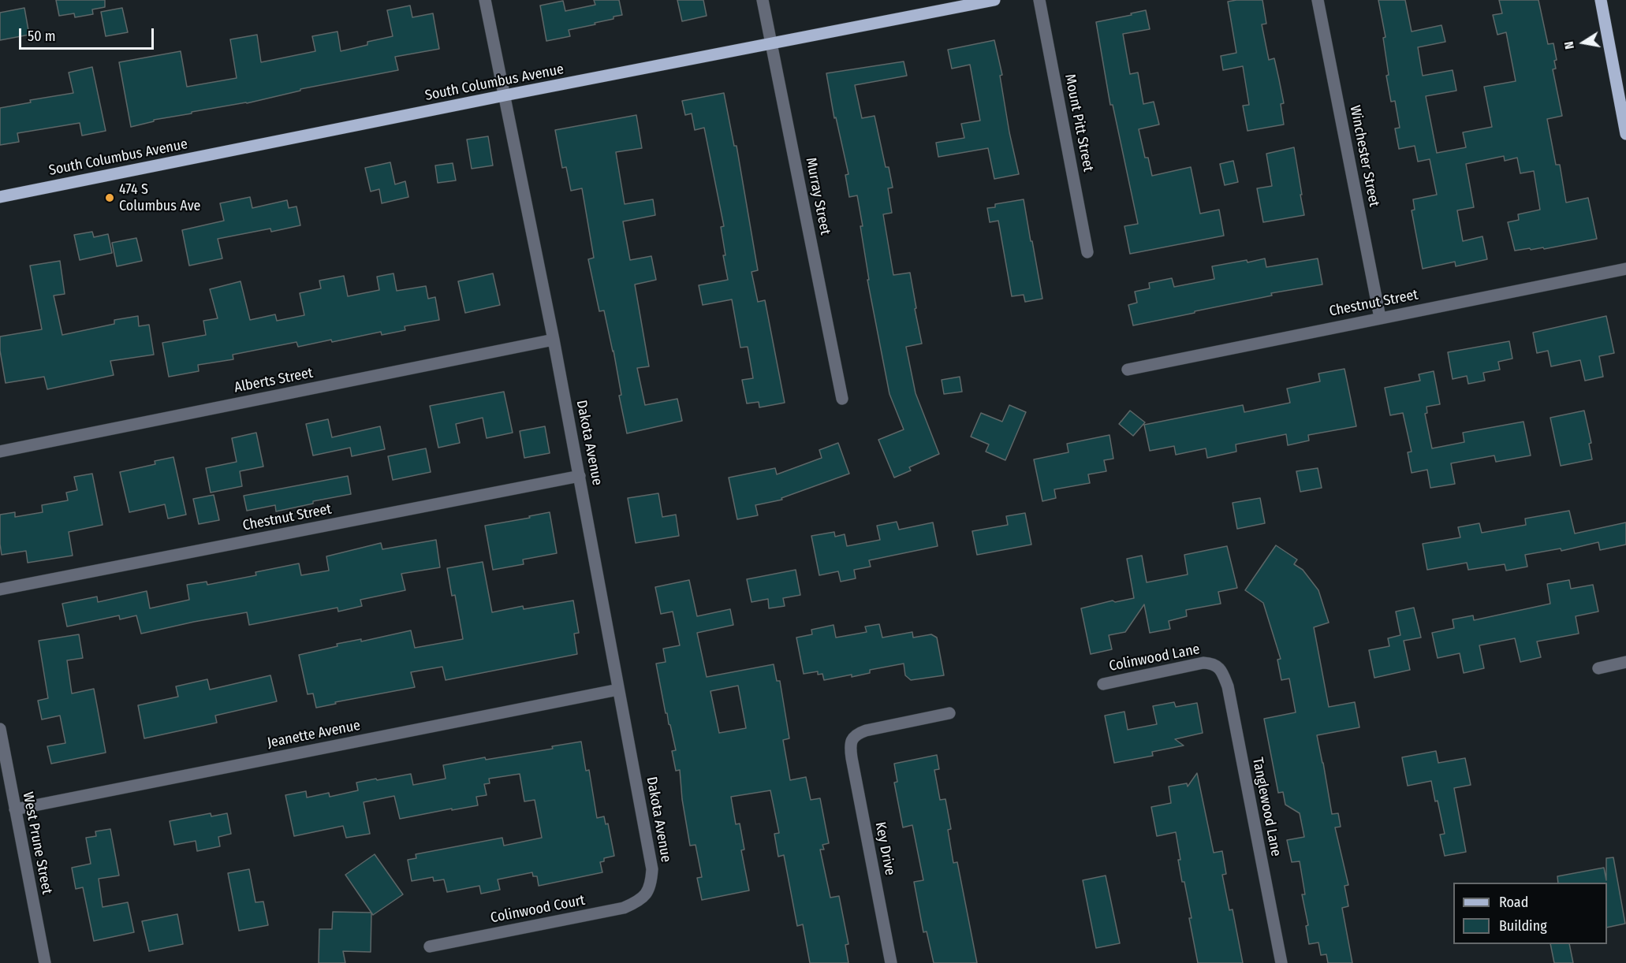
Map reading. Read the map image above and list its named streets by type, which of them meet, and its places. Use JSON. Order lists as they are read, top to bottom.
{
  "streets": {
    "main road": ["South Columbus Avenue"],
    "street": [
      "Mount Pitt Street",
      "Winchester Street",
      "Murray Street",
      "Chestnut Street",
      "Alberts Street",
      "Dakota Avenue",
      "Colinwood Lane",
      "Jeanette Avenue",
      "Tanglewood Lane",
      "West Prune Street",
      "Key Drive",
      "Colinwood Court"
    ]
  },
  "crossings": [
    ["South Columbus Avenue", "Murray Street"],
    ["South Columbus Avenue", "Dakota Avenue"],
    ["Winchester Street", "Chestnut Street"],
    ["Chestnut Street", "Dakota Avenue"],
    ["Alberts Street", "Dakota Avenue"],
    ["Dakota Avenue", "Jeanette Avenue"],
    ["Dakota Avenue", "Colinwood Court"],
    ["Colinwood Lane", "Tanglewood Lane"],
    ["Jeanette Avenue", "West Prune Street"]
  ],
  "places": ["474 S Columbus Ave"],
  "legend": ["Road", "Building"],
  "scale_bar": "50 m",
  "north": "left"
}
